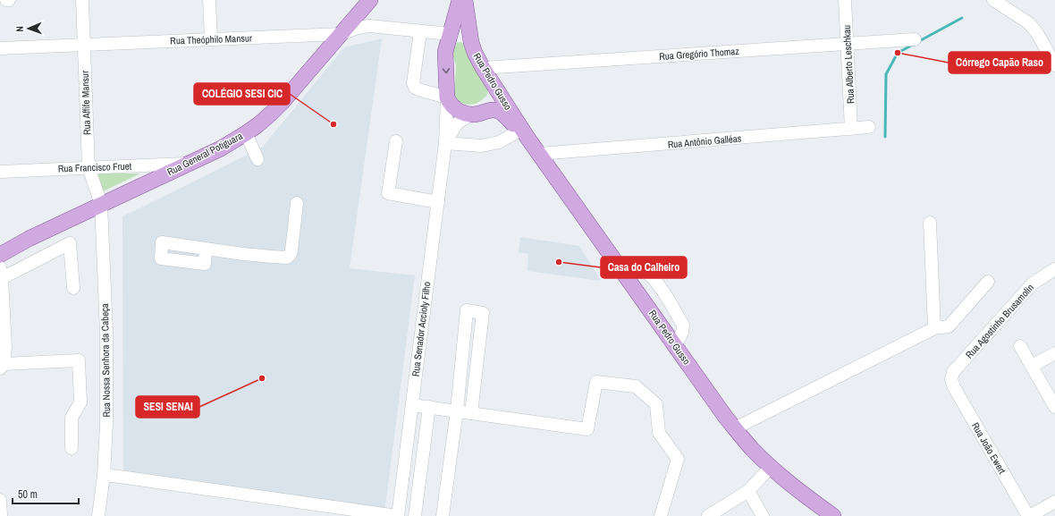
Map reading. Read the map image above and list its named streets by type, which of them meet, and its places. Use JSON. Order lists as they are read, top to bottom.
{
  "streets": {
    "main road": ["Rua Pedro Gusso", "Rua General Potiguara"],
    "street": [
      "Rua Theóphilo Mansur",
      "Rua Gregório Thomaz",
      "Rua Alberto Leschkau",
      "Rua Affife Mansur",
      "Rua Antônio Galléas",
      "Rua Francisco Fruet",
      "Rua Agostinho Brusamolin",
      "Rua Senador Accioly Filho",
      "Rua Nossa Senhora da Cabeça",
      "Rua João Ewert"
    ]
  },
  "crossings": [
    ["Rua Theóphilo Mansur", "Rua Affife Mansur"],
    ["Rua Theóphilo Mansur", "Rua General Potiguara"],
    ["Rua Gregório Thomaz", "Rua Alberto Leschkau"],
    ["Rua Gregório Thomaz", "Rua Pedro Gusso"],
    ["Rua Alberto Leschkau", "Rua Antônio Galléas"],
    ["Rua Pedro Gusso", "Rua Antônio Galléas"],
    ["Rua Pedro Gusso", "Rua Senador Accioly Filho"],
    ["Rua Affife Mansur", "Rua General Potiguara"],
    ["Rua Affife Mansur", "Rua Francisco Fruet"],
    ["Rua Affife Mansur", "Rua Nossa Senhora da Cabeça"],
    ["Rua General Potiguara", "Rua Francisco Fruet"],
    ["Rua General Potiguara", "Rua Nossa Senhora da Cabeça"],
    ["Rua Agostinho Brusamolin", "Rua João Ewert"]
  ],
  "places": [
    "Córrego Capão Raso",
    "COLÉGIO SESI CIC",
    "Casa do Calheiro",
    "SESI SENAI"
  ],
  "scale_bar": "50 m",
  "north": "left"
}
